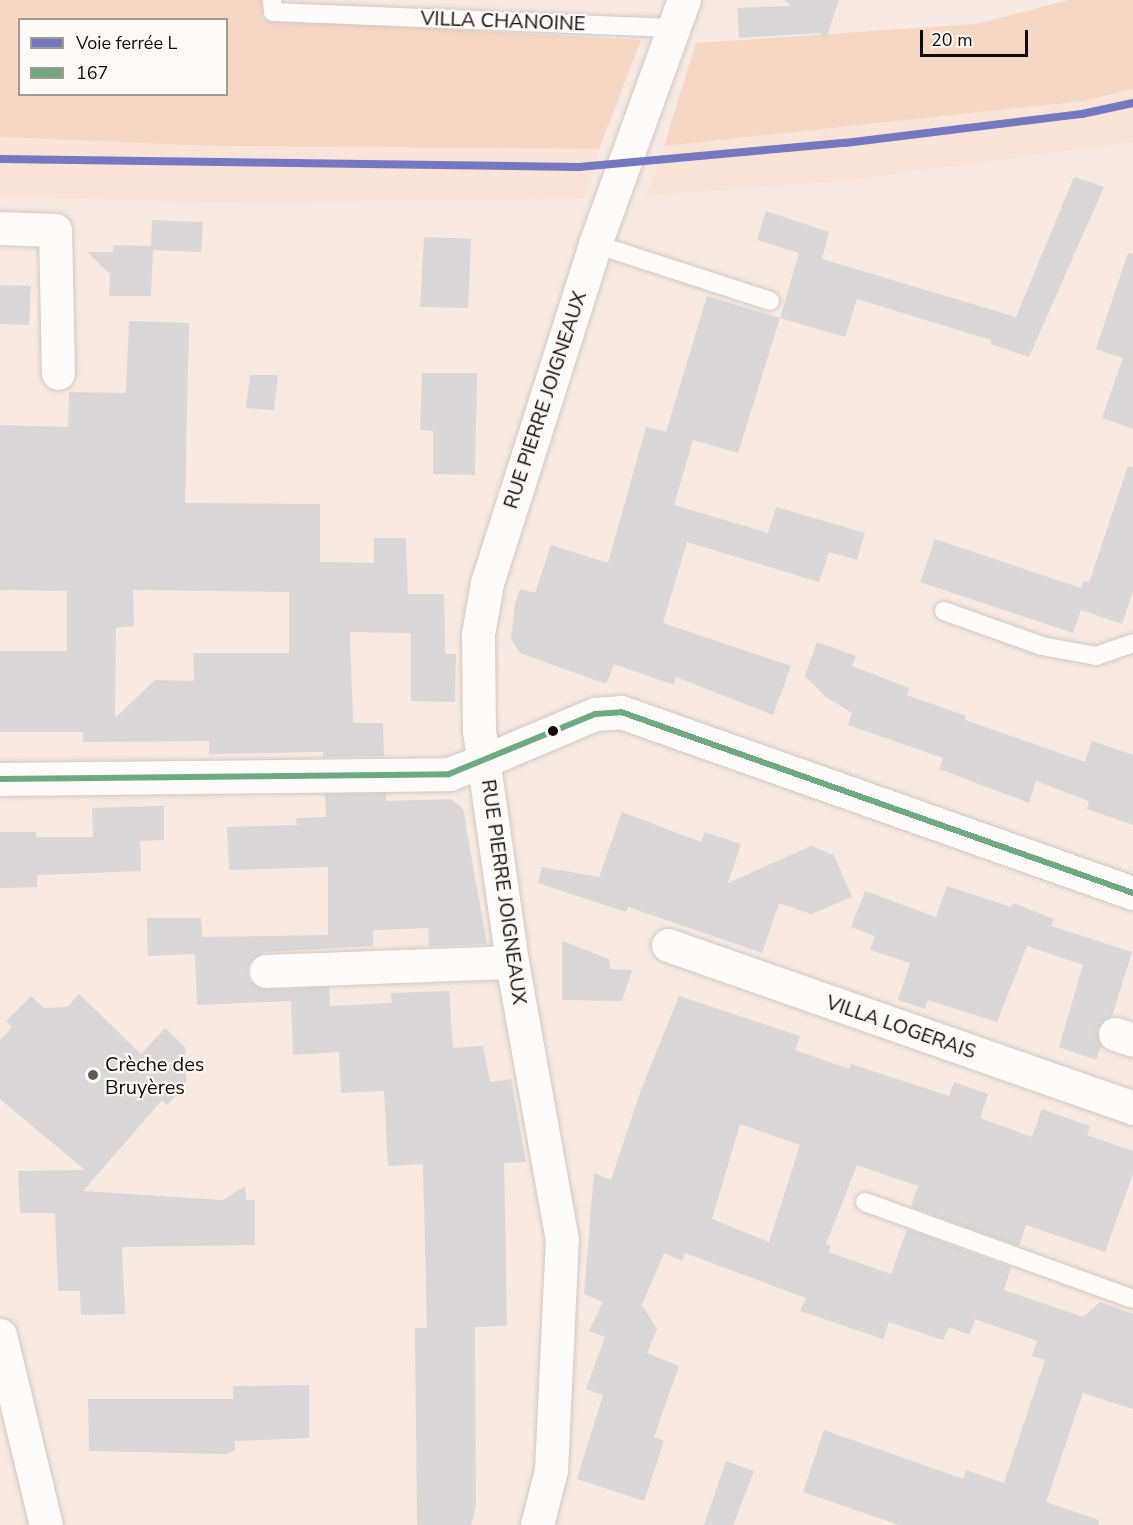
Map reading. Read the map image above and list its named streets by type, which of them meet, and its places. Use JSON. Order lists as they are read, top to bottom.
{
  "streets": {
    "street": ["RUE PIERRE JOIGNEAUX", "VILLA LOGERAIS"],
    "lane": ["VILLA CHANOINE"]
  },
  "crossings": [
    ["VILLA CHANOINE", "RUE PIERRE JOIGNEAUX"]
  ],
  "places": ["Crèche des Bruyères"],
  "lines": ["rail line L", "transit line 167"],
  "legend": ["Voie ferrée L", "167"],
  "scale_bar": "20 m"
}
